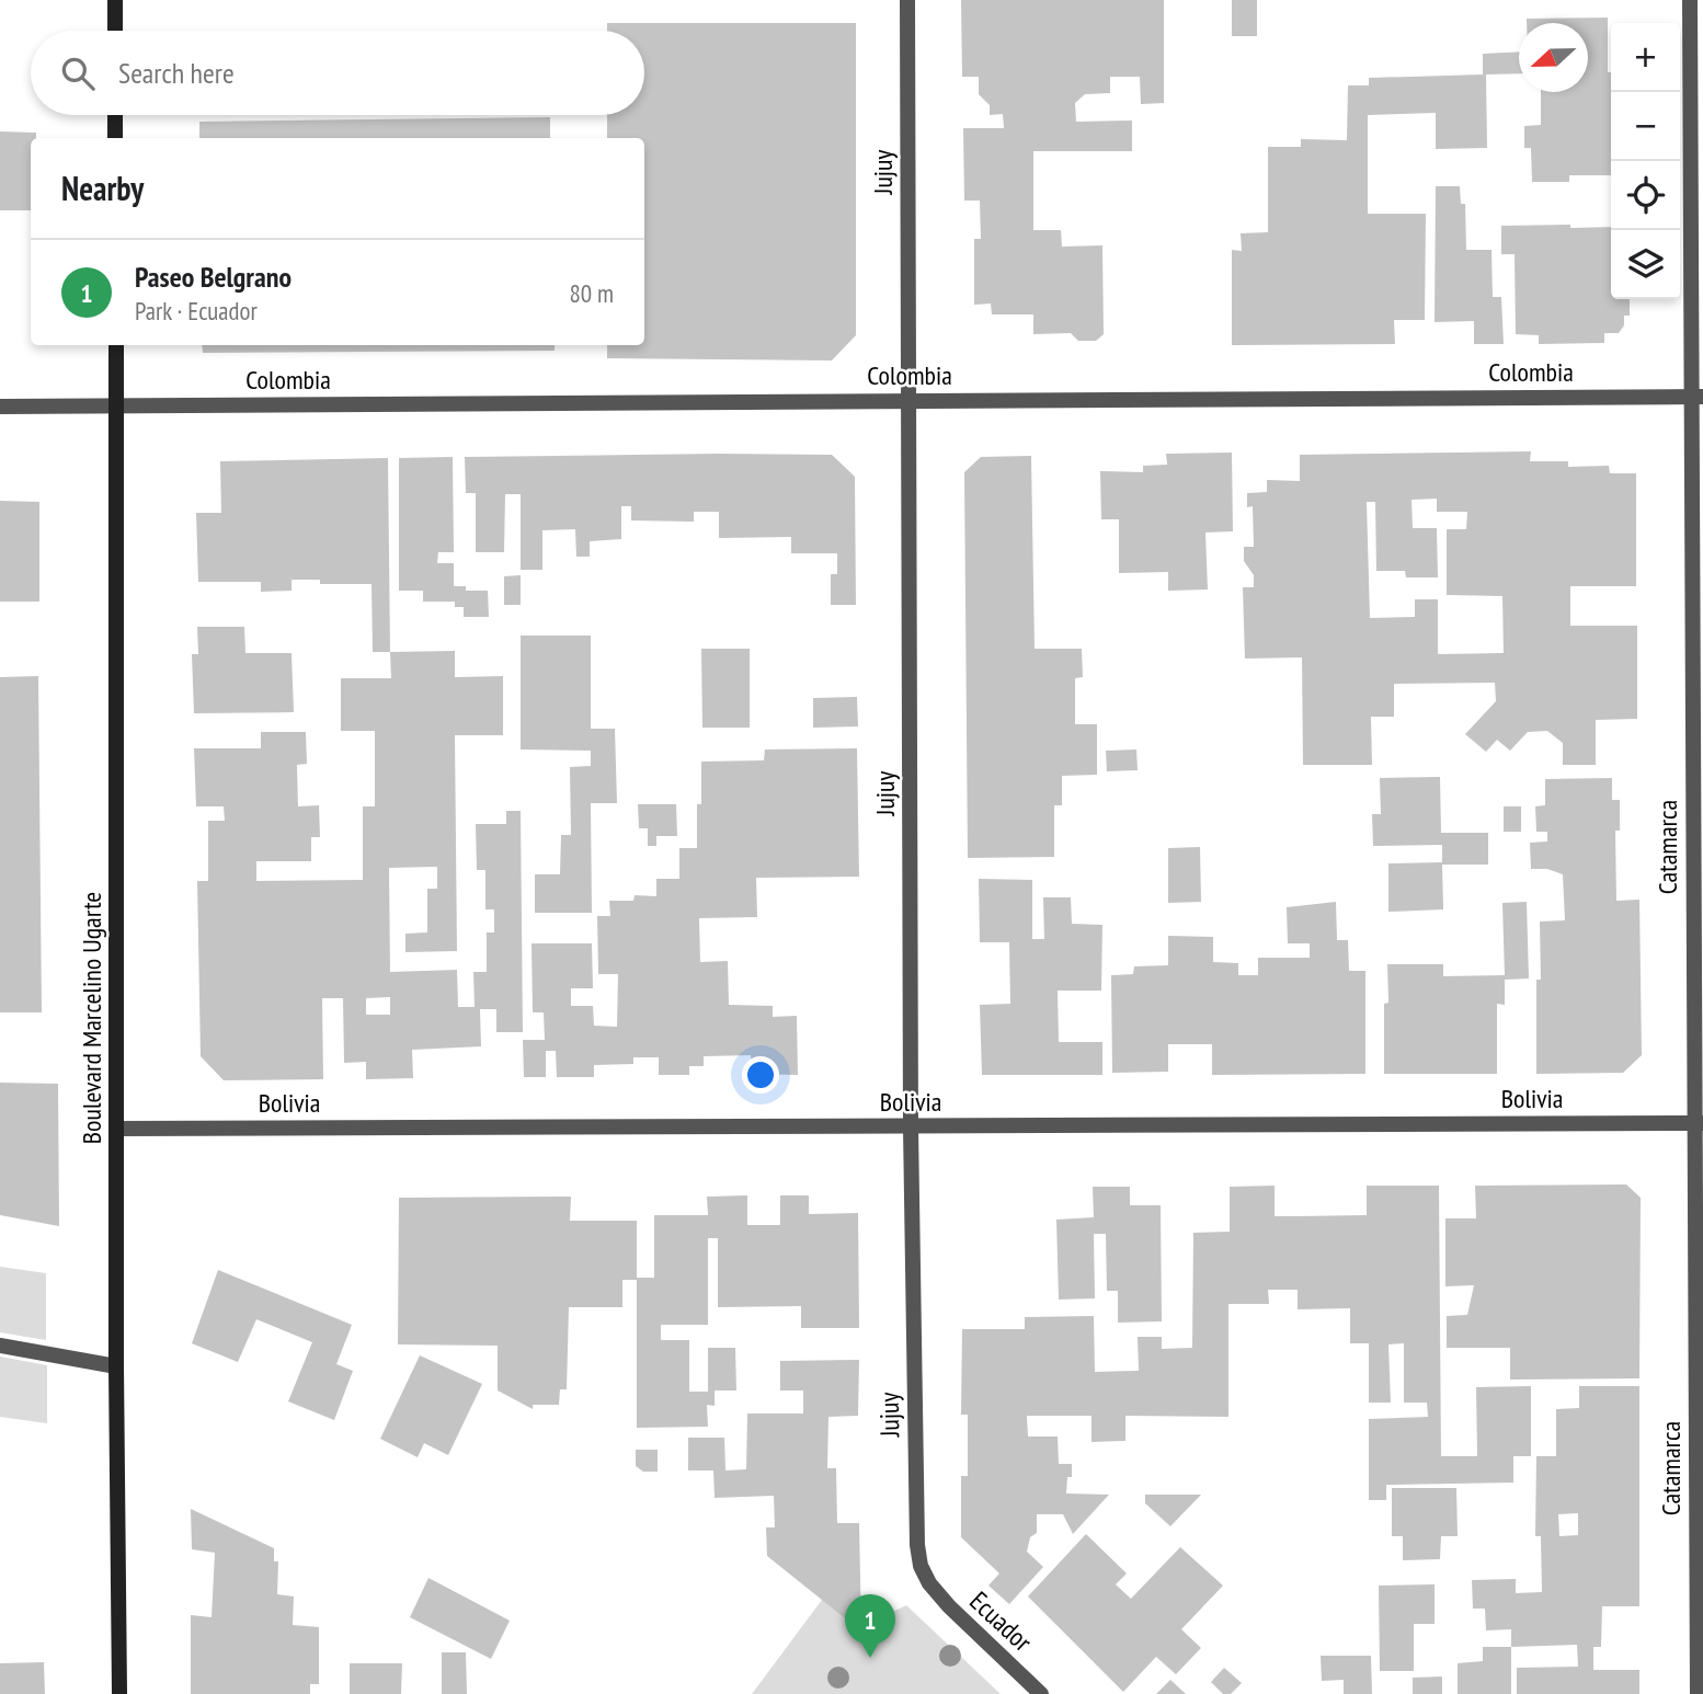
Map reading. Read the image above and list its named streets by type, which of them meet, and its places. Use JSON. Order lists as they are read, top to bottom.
{
  "streets": {
    "main road": ["Boulevard Marcelino Ugarte"],
    "street": [
      "Jujuy",
      "Colombia",
      "Catamarca",
      "Bolivia",
      "Ecuador"
    ]
  },
  "crossings": [
    ["Jujuy", "Colombia"],
    ["Jujuy", "Bolivia"],
    ["Jujuy", "Ecuador"],
    ["Colombia", "Catamarca"],
    ["Colombia", "Boulevard Marcelino Ugarte"],
    ["Catamarca", "Bolivia"],
    ["Boulevard Marcelino Ugarte", "Bolivia"]
  ],
  "north": "left",
  "page": {
    "map_buttons": ["+", "−"],
    "search": "Search here",
    "heading": "Nearby",
    "list": [
      {
        "mark": "1",
        "name": "Paseo Belgrano",
        "note": "Park · Ecuador",
        "value": "80 m"
      }
    ],
    "pins": "1"
  }
}
